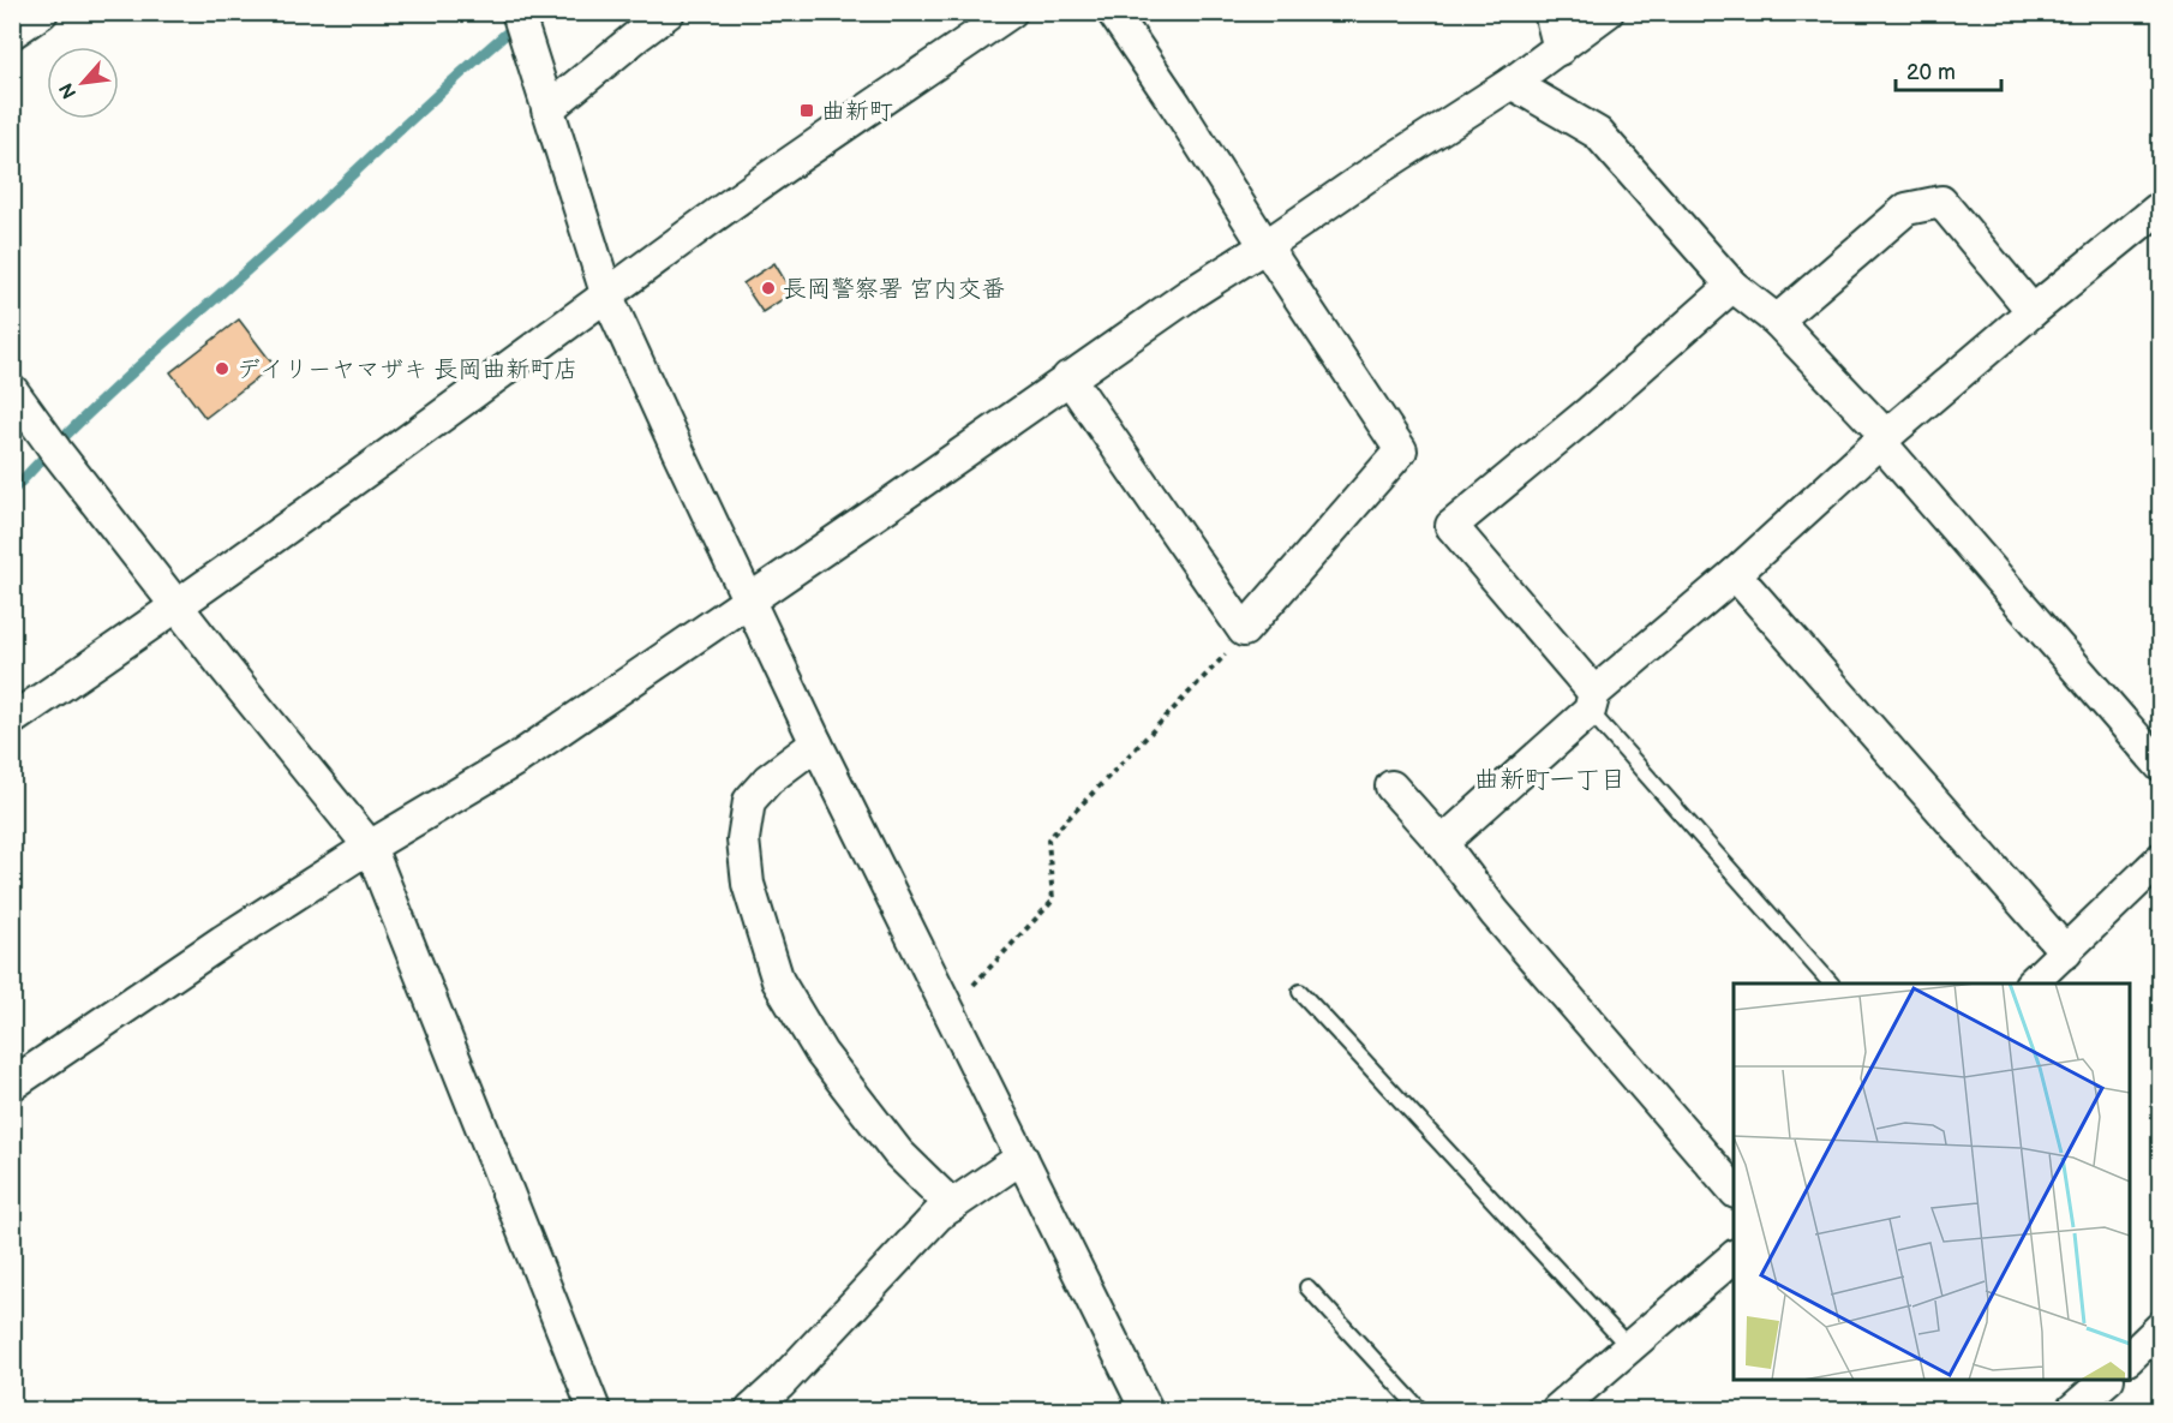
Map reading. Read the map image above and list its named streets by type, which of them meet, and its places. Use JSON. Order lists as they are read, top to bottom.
{
  "districts": ["曲新町一丁目"],
  "places": {
    "transit": ["曲新町"],
    "other": ["長岡警察署 宮内交番", "デイリーヤマザキ 長岡曲新町店"]
  },
  "scale_bar": "20 m",
  "north": "bottom left"
}
